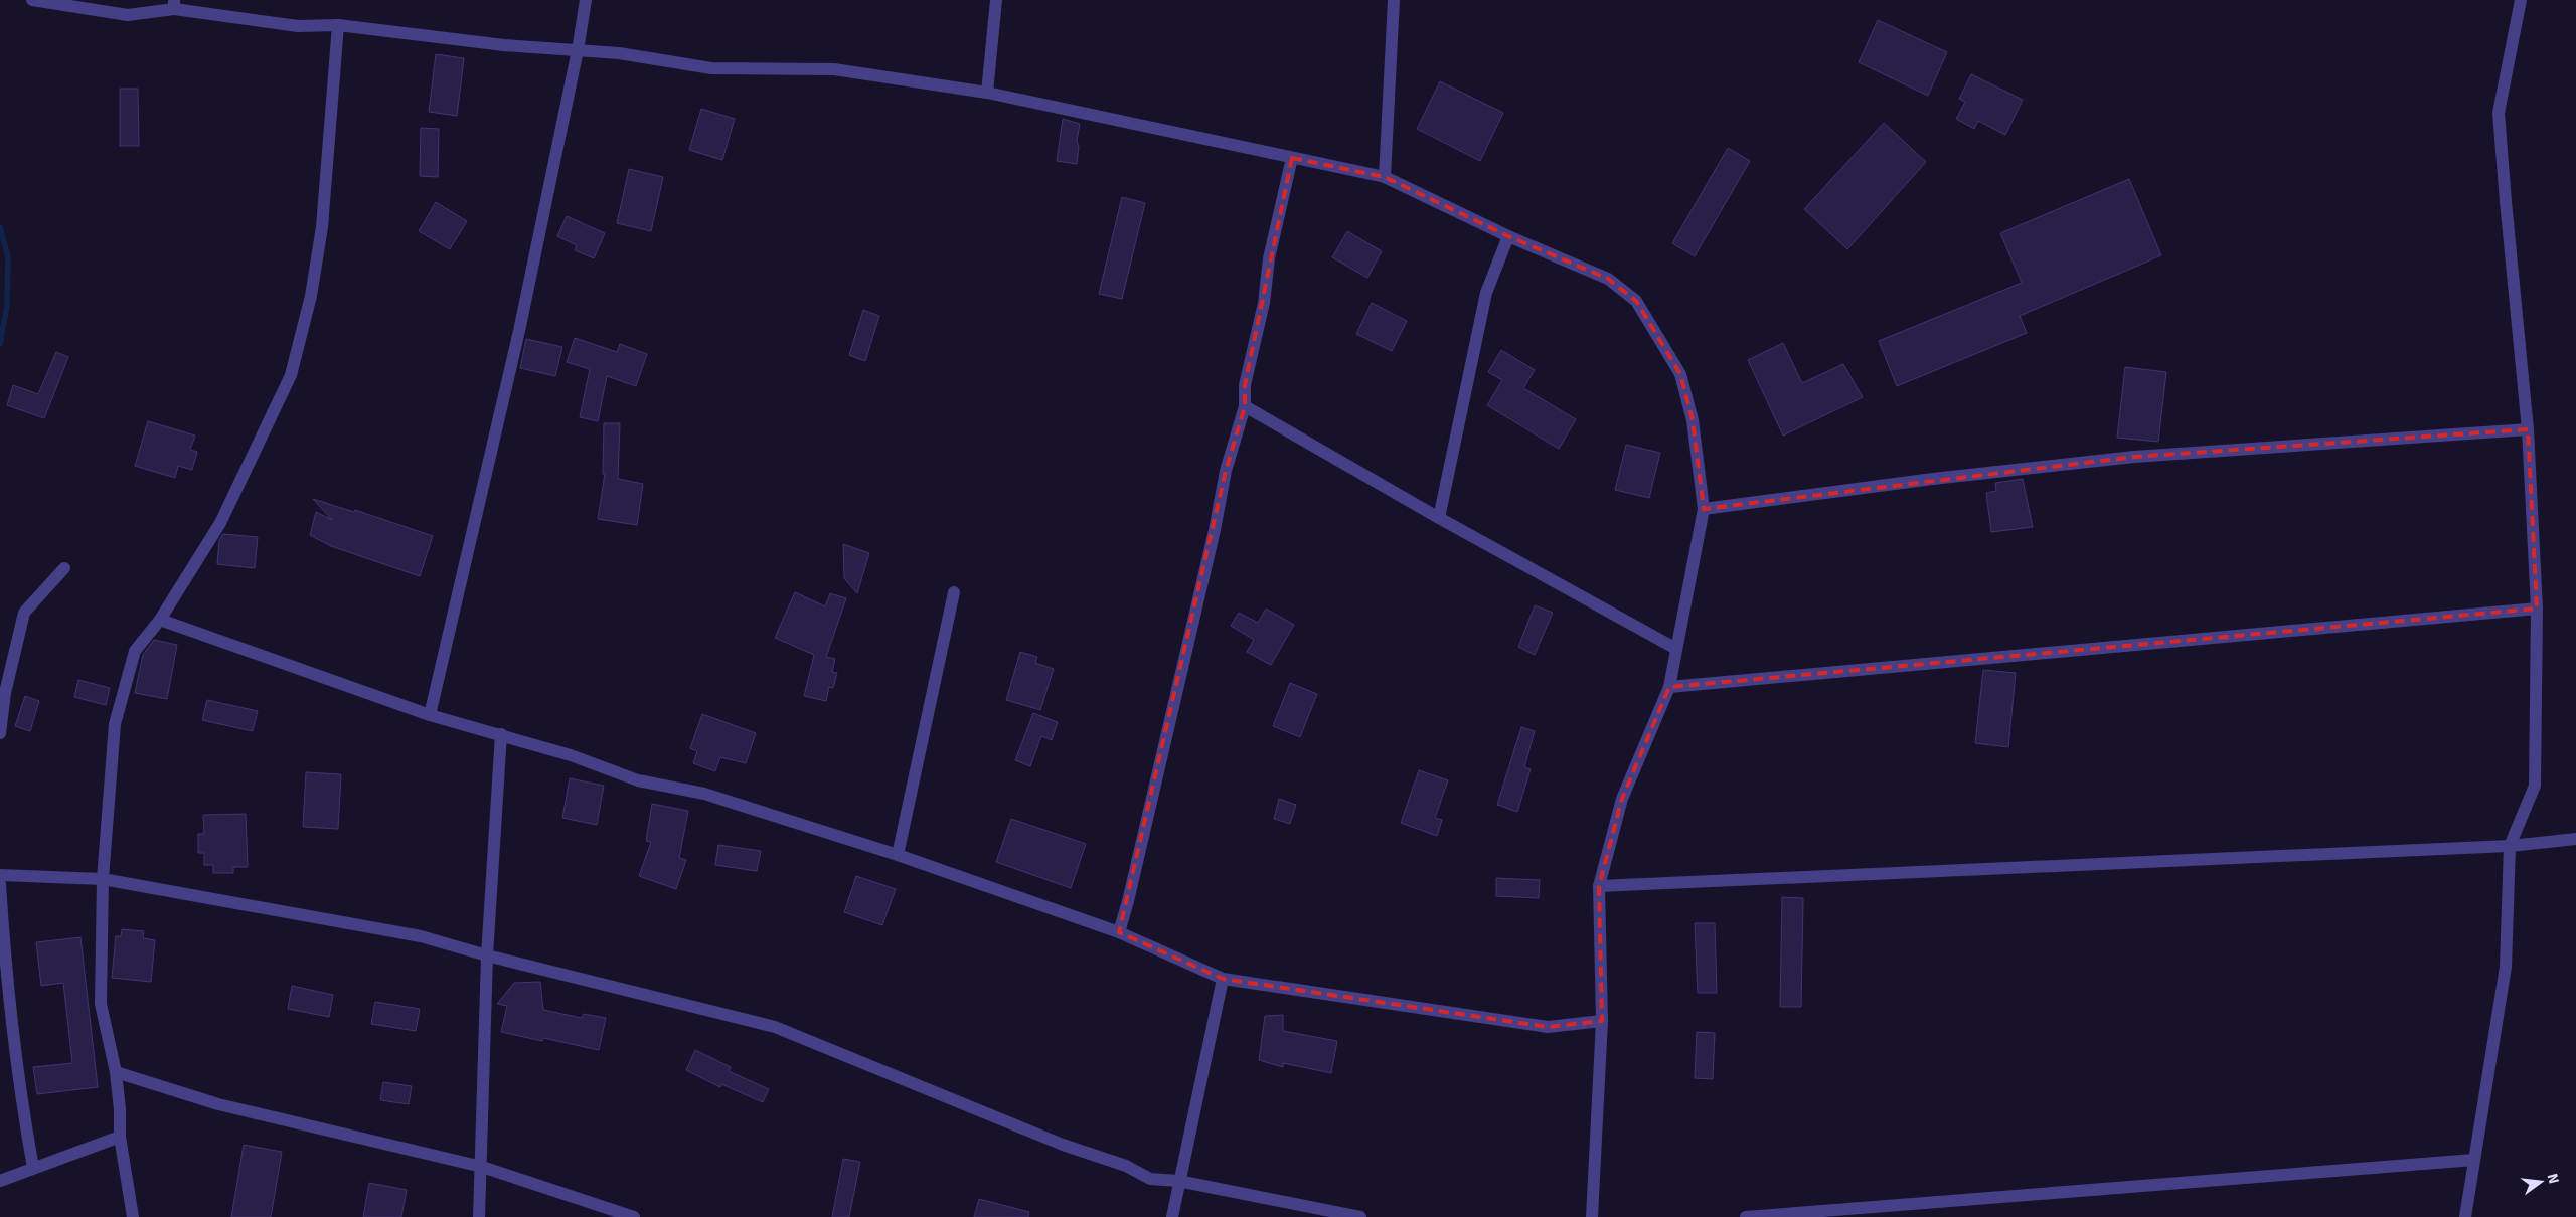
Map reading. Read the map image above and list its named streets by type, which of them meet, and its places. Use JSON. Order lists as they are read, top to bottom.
{
  "north": "right"
}
